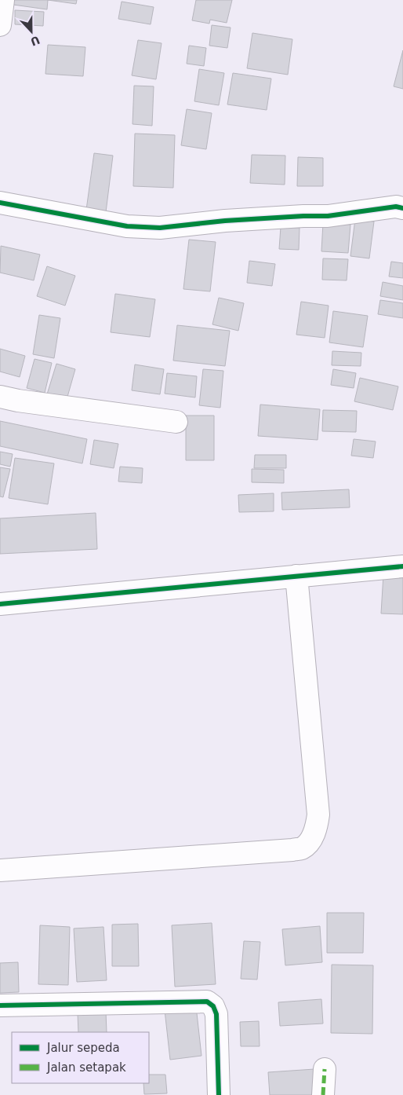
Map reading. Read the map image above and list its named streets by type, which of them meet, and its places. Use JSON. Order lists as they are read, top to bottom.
{
  "legend": ["Jalur sepeda", "Jalan setapak"],
  "north": "bottom"
}
